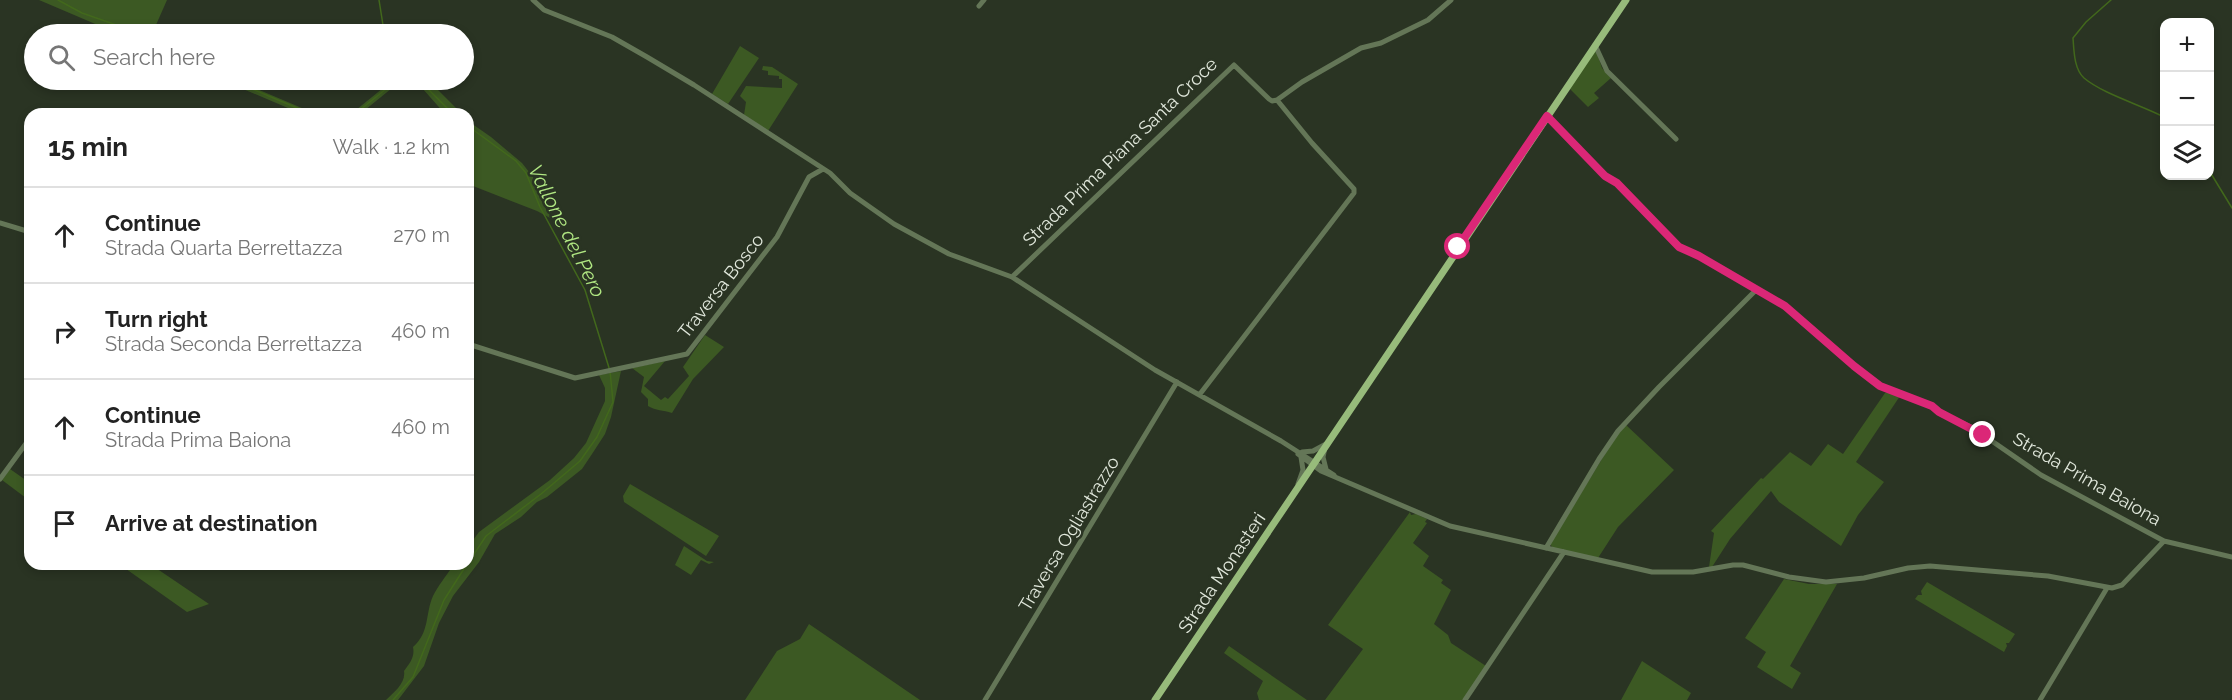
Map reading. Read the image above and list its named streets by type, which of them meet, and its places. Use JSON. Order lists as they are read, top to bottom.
{
  "streets": {
    "main road": ["Strada Monasteri"],
    "street": [
      "Strada Prima Piana Santa Croce",
      "Traversa Bosco",
      "Strada Prima Baiona",
      "Traversa Ogliastrazzo"
    ]
  },
  "crossings": [
    ["Strada Prima Baiona", "Strada Monasteri"]
  ],
  "water": ["Vallone del Pero"],
  "page": {
    "map_buttons": ["+", "−"],
    "search": "Search here",
    "heading": ["15 min", "Walk · 1.2 km"],
    "list": [
      ["Continue", "Strada Quarta Berrettazza", "270 m"],
      ["Turn right", "Strada Seconda Berrettazza", "460 m"],
      ["Continue", "Strada Prima Baiona", "460 m"],
      "Arrive at destination"
    ]
  }
}
